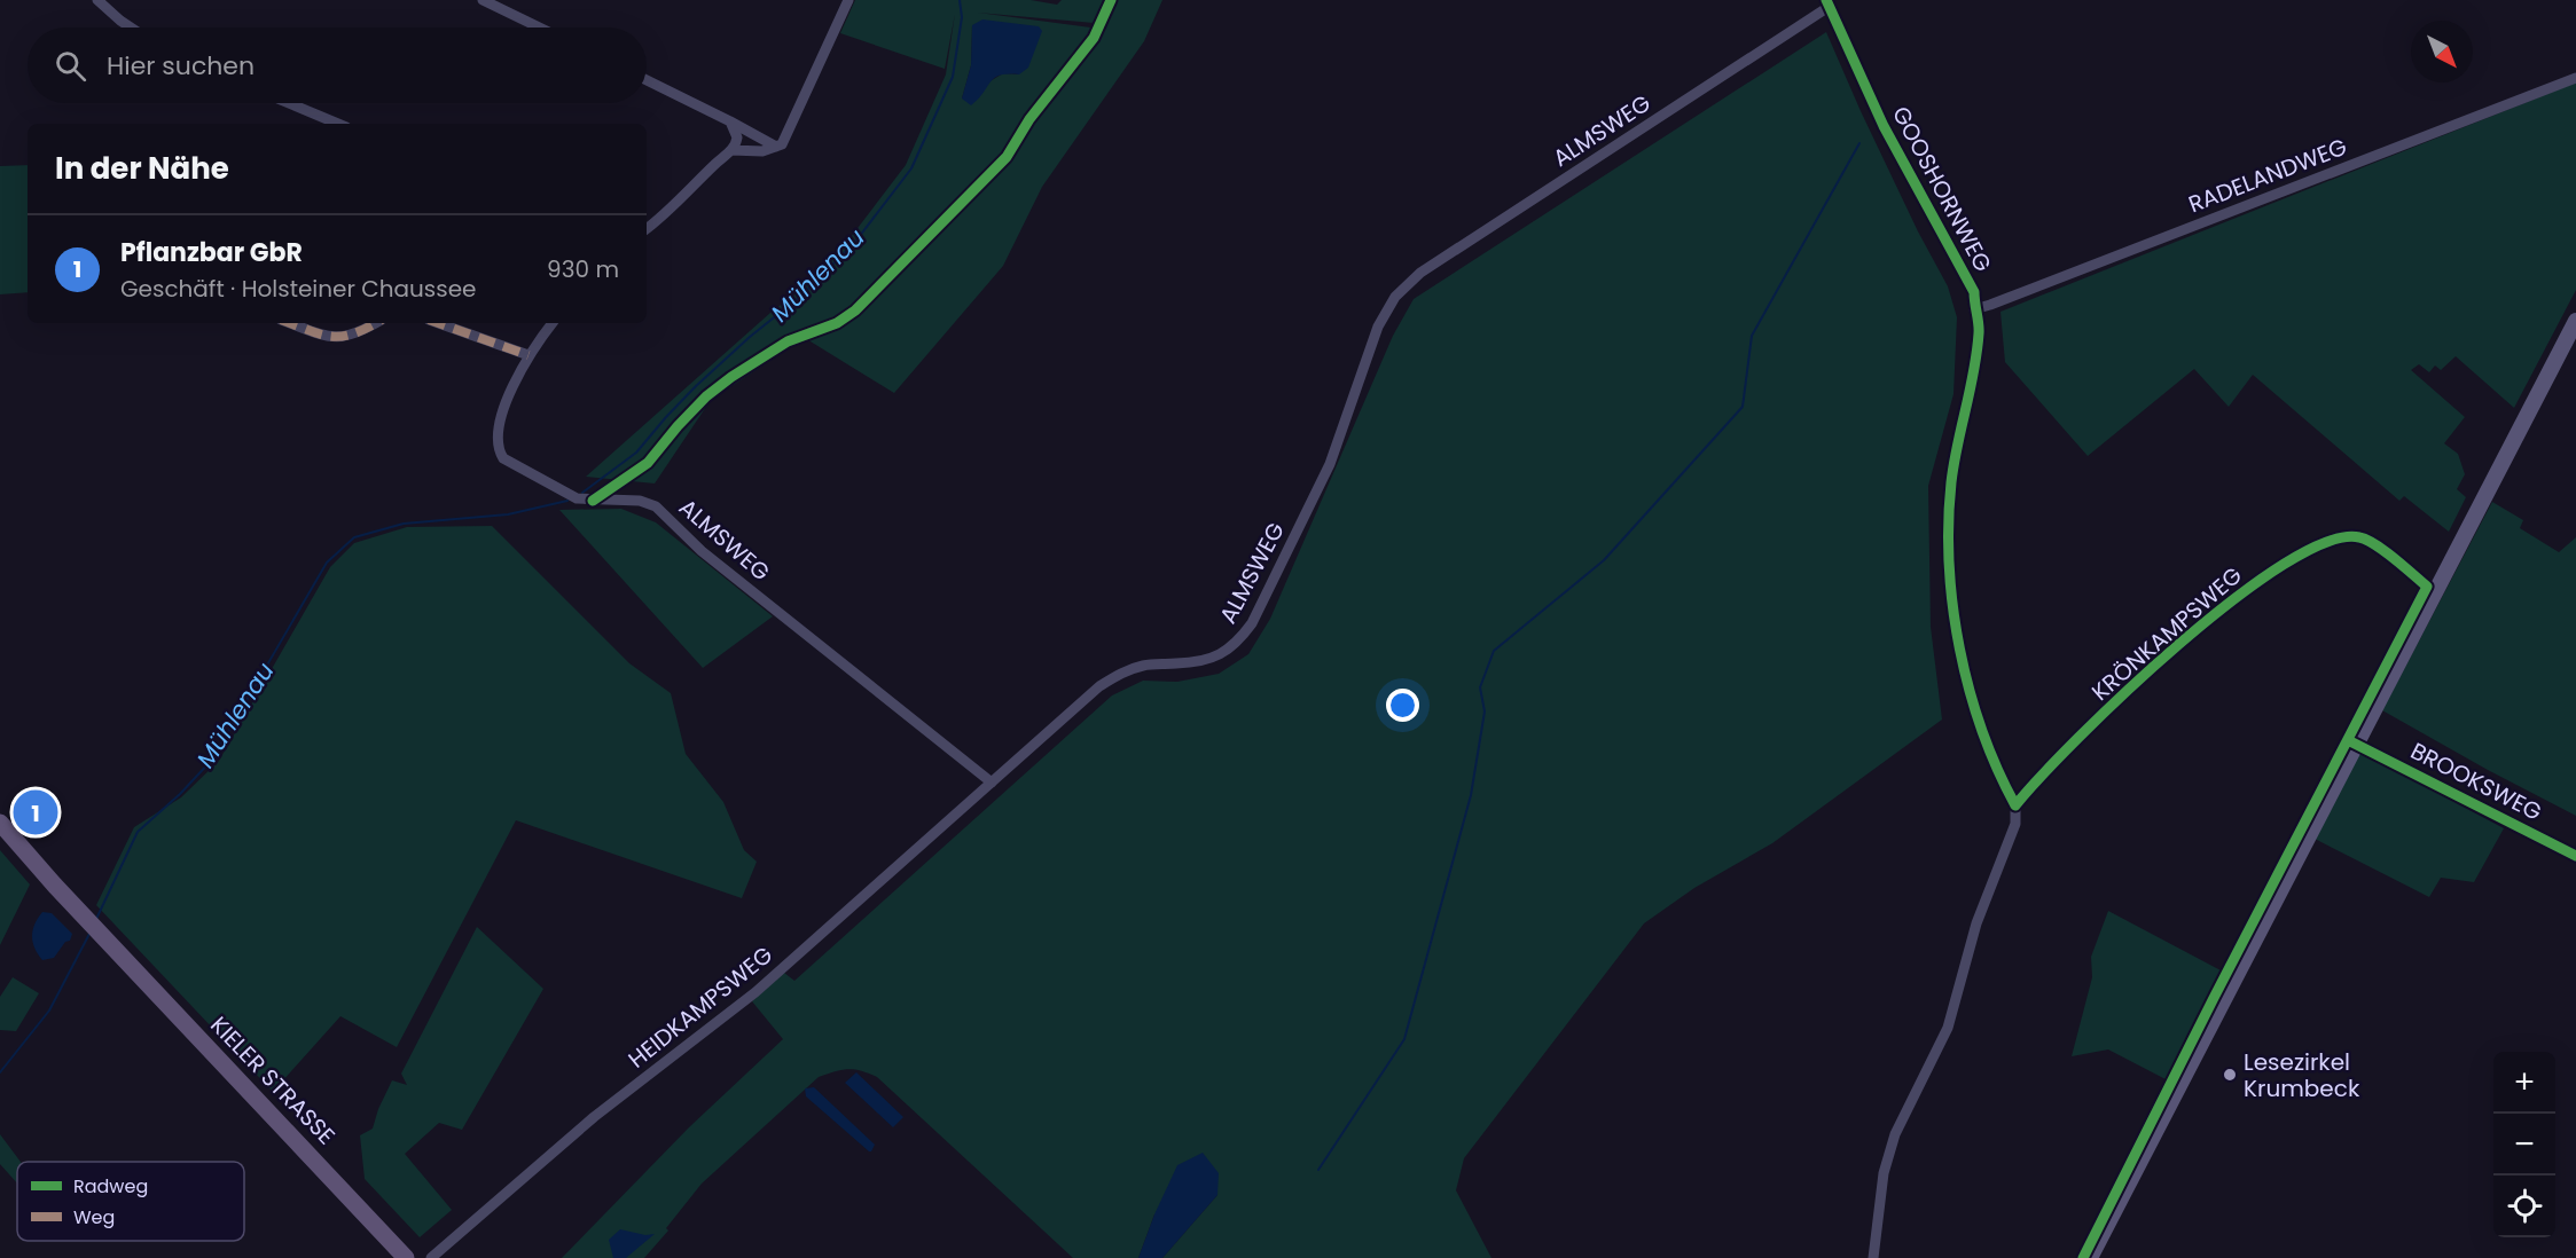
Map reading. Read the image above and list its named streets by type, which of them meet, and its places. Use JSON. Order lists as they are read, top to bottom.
{
  "streets": {
    "main road": ["KIELER STRASSE"],
    "street": [
      "ALMSWEG",
      "RADELANDWEG",
      "GOOSHORNWEG",
      "KRÖNKAMPSWEG",
      "BROOKSWEG",
      "HEIDKAMPSWEG"
    ]
  },
  "crossings": [
    ["ALMSWEG", "GOOSHORNWEG"],
    ["ALMSWEG", "HEIDKAMPSWEG"],
    ["RADELANDWEG", "GOOSHORNWEG"],
    ["GOOSHORNWEG", "KRÖNKAMPSWEG"]
  ],
  "water": ["Mühlenau"],
  "places": ["Lesezirkel Krumbeck"],
  "legend": ["Radweg", "Weg"],
  "north": "bottom right",
  "page": {
    "search": "Hier suchen",
    "heading": "In der Nähe",
    "list": [
      {
        "mark": "1",
        "name": "Pflanzbar GbR",
        "note": "Geschäft · Holsteiner Chaussee",
        "value": "930 m"
      }
    ],
    "pins": "1",
    "map_buttons": ["+", "−"]
  }
}
